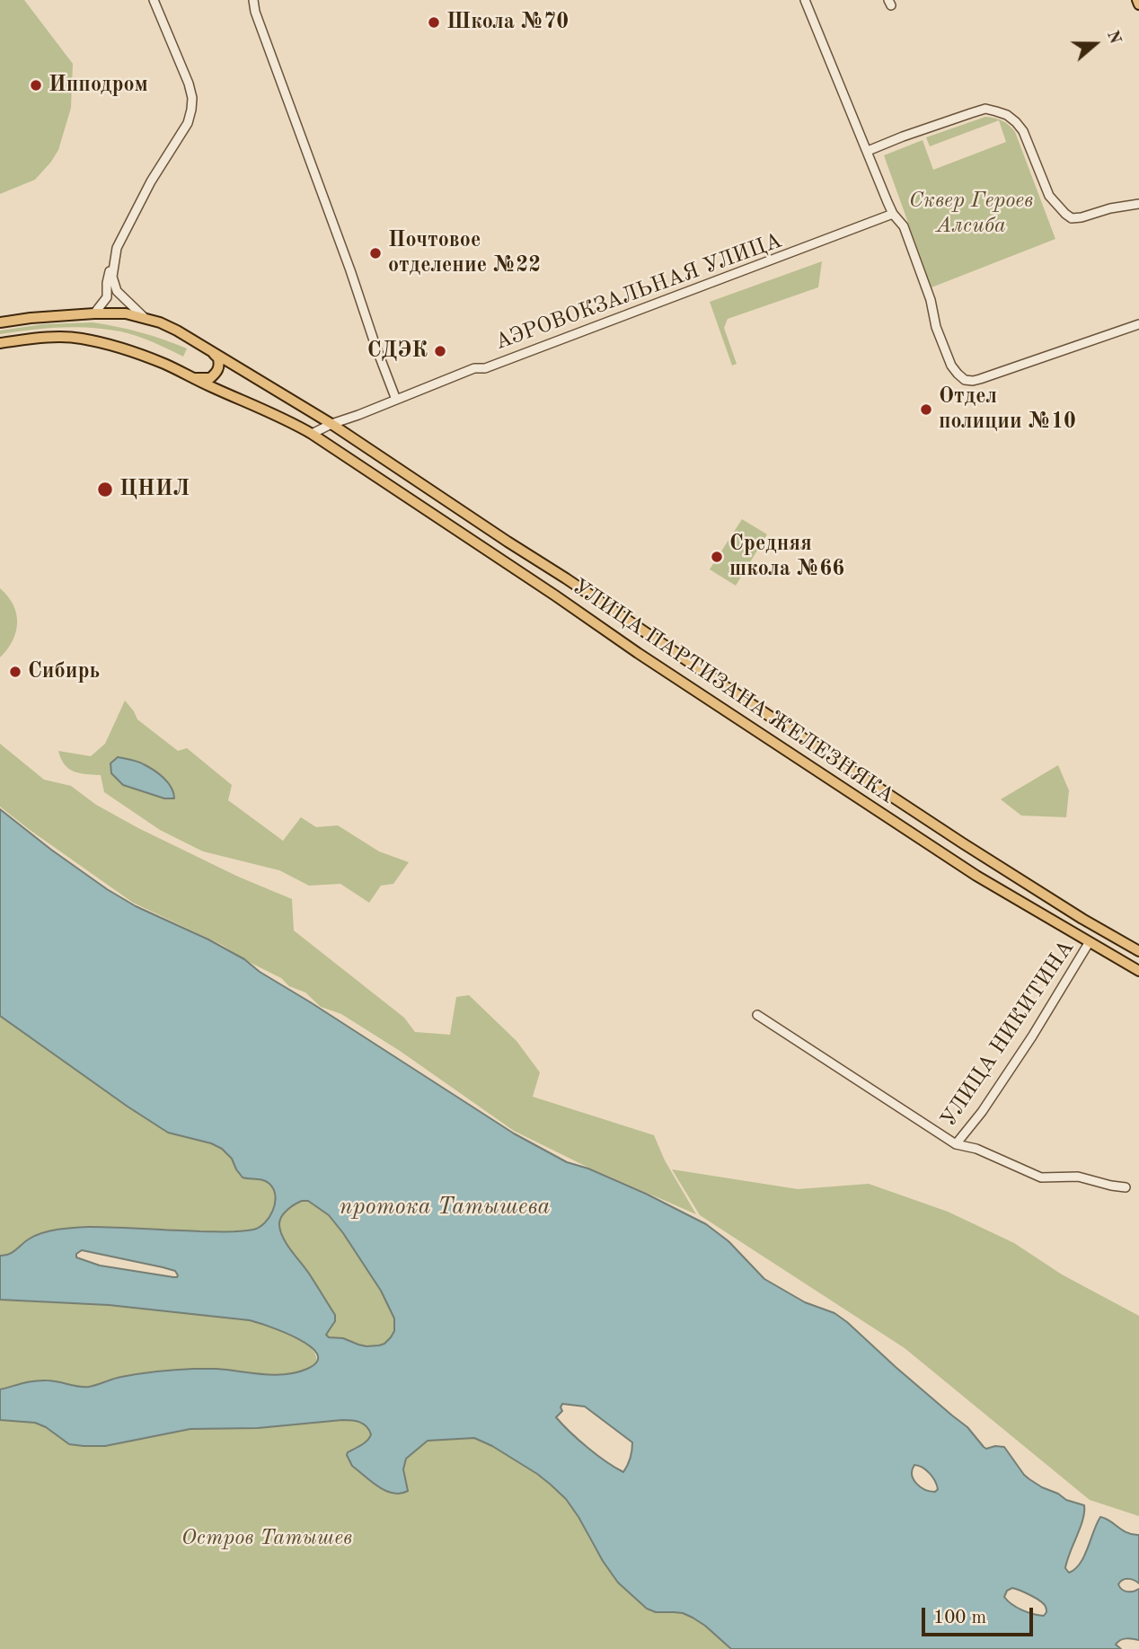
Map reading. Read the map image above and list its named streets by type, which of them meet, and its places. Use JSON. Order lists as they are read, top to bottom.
{
  "streets": {
    "main road": ["УЛИЦА ПАРТИЗАНА ЖЕЛЕЗНЯКА"],
    "street": ["АЭРОВОКЗАЛЬНАЯ УЛИЦА", "УЛИЦА НИКИТИНА"]
  },
  "crossings": [
    ["АЭРОВОКЗАЛЬНАЯ УЛИЦА", "УЛИЦА ПАРТИЗАНА ЖЕЛЕЗНЯКА"],
    ["УЛИЦА ПАРТИЗАНА ЖЕЛЕЗНЯКА", "УЛИЦА НИКИТИНА"]
  ],
  "water": ["протока Татышева"],
  "parks": ["Сквер Героев Алсиба", "Остров Татышев"],
  "places": [
    "Школа №70",
    "Ипподром",
    "Почтовое отделение №22",
    "СДЭК",
    "Отдел полиции №10",
    "ЦНИЛ",
    "Средняя школа №66",
    "Сибирь"
  ],
  "scale_bar": "100 m",
  "north": "right"
}
